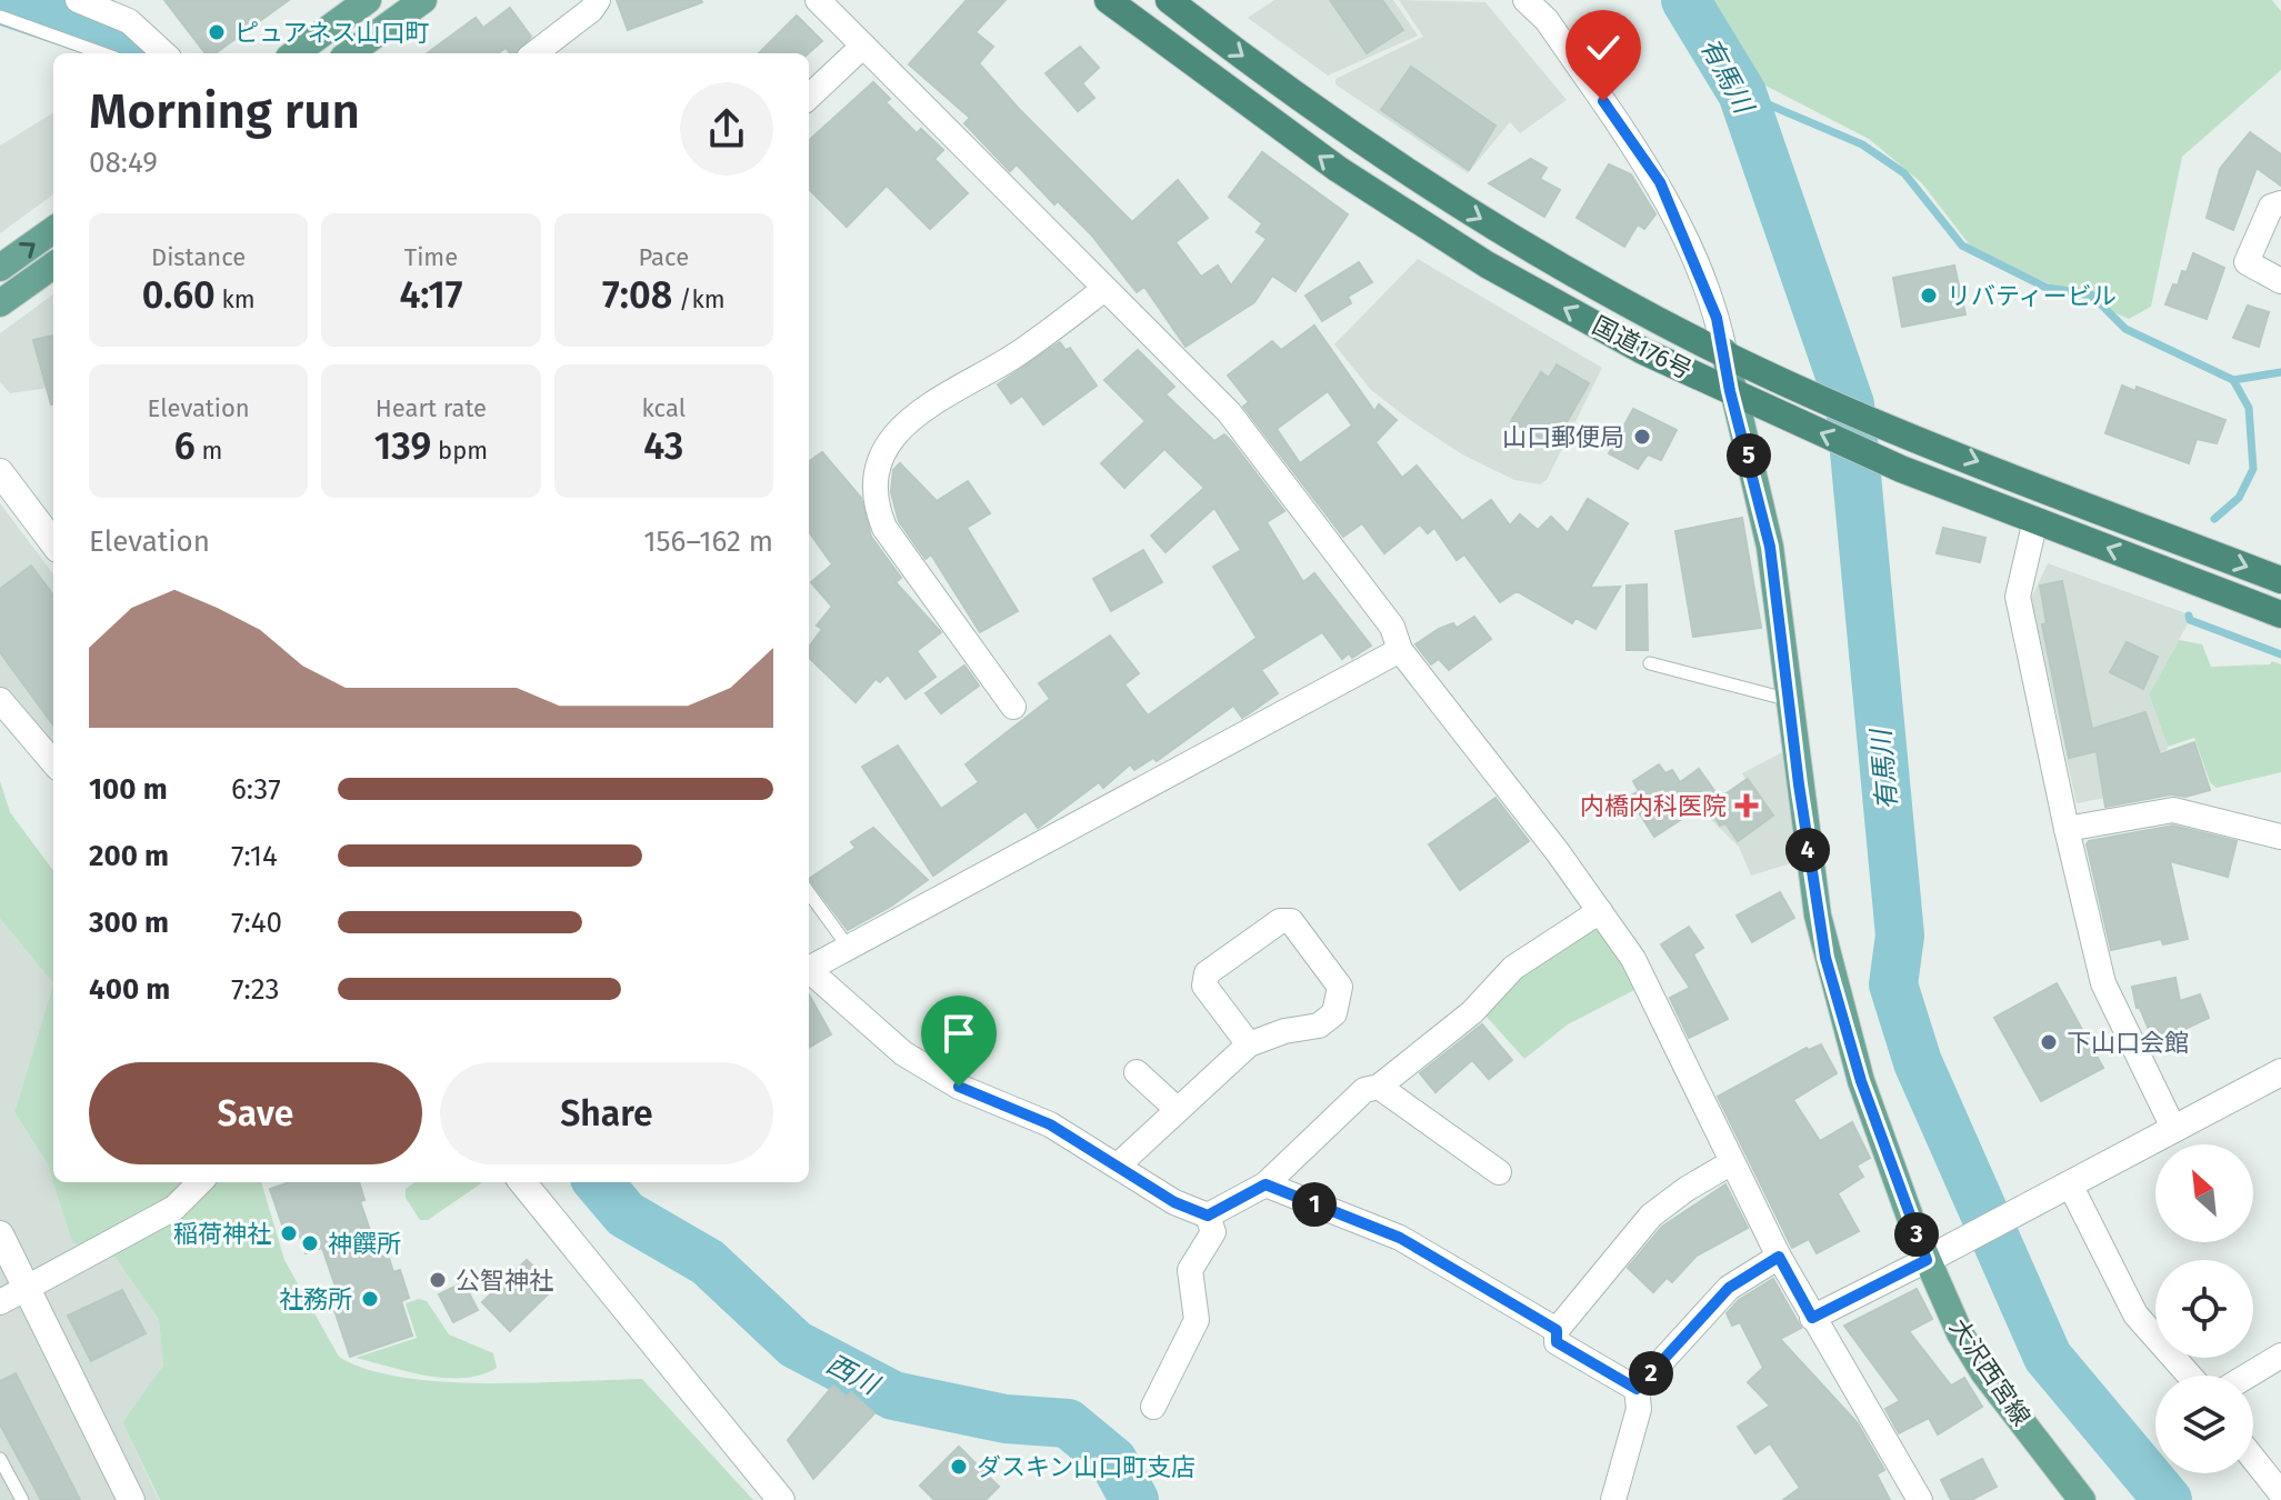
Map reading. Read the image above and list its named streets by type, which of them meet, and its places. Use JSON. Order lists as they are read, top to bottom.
{
  "streets": {
    "highway": ["国道176号"],
    "main road": ["大沢西宮線"]
  },
  "crossings": [
    ["国道176号", "大沢西宮線"]
  ],
  "water": ["有馬川", "西川"],
  "places": {
    "other": [
      "ピュアネス山口町",
      "リバティービル",
      "山口郵便局",
      "下山口会館",
      "稲荷神社",
      "神饌所",
      "公智神社",
      "社務所",
      "ダスキン山口町支店"
    ],
    "health": ["内橋内科医院"]
  },
  "north": "top left",
  "page": {
    "heading": ["Morning run", "08:49"],
    "stats": [
      ["Distance", "0.60 km"],
      ["Time", "4:17"],
      ["Pace", "7:08 /km"],
      ["Elevation", "6 m"],
      ["Heart rate", "139 bpm"],
      ["kcal", "43"]
    ],
    "pins": [
      "5",
      "4",
      "1",
      "3",
      "2"
    ],
    "chart": ["Elevation", "156–162 m"],
    "list": [
      {
        "name": "100 m",
        "note": "6:37"
      },
      {
        "name": "200 m",
        "note": "7:14"
      },
      {
        "name": "300 m",
        "note": "7:40"
      },
      {
        "name": "400 m",
        "note": "7:23"
      }
    ],
    "buttons": ["Save", "Share"]
  }
}
